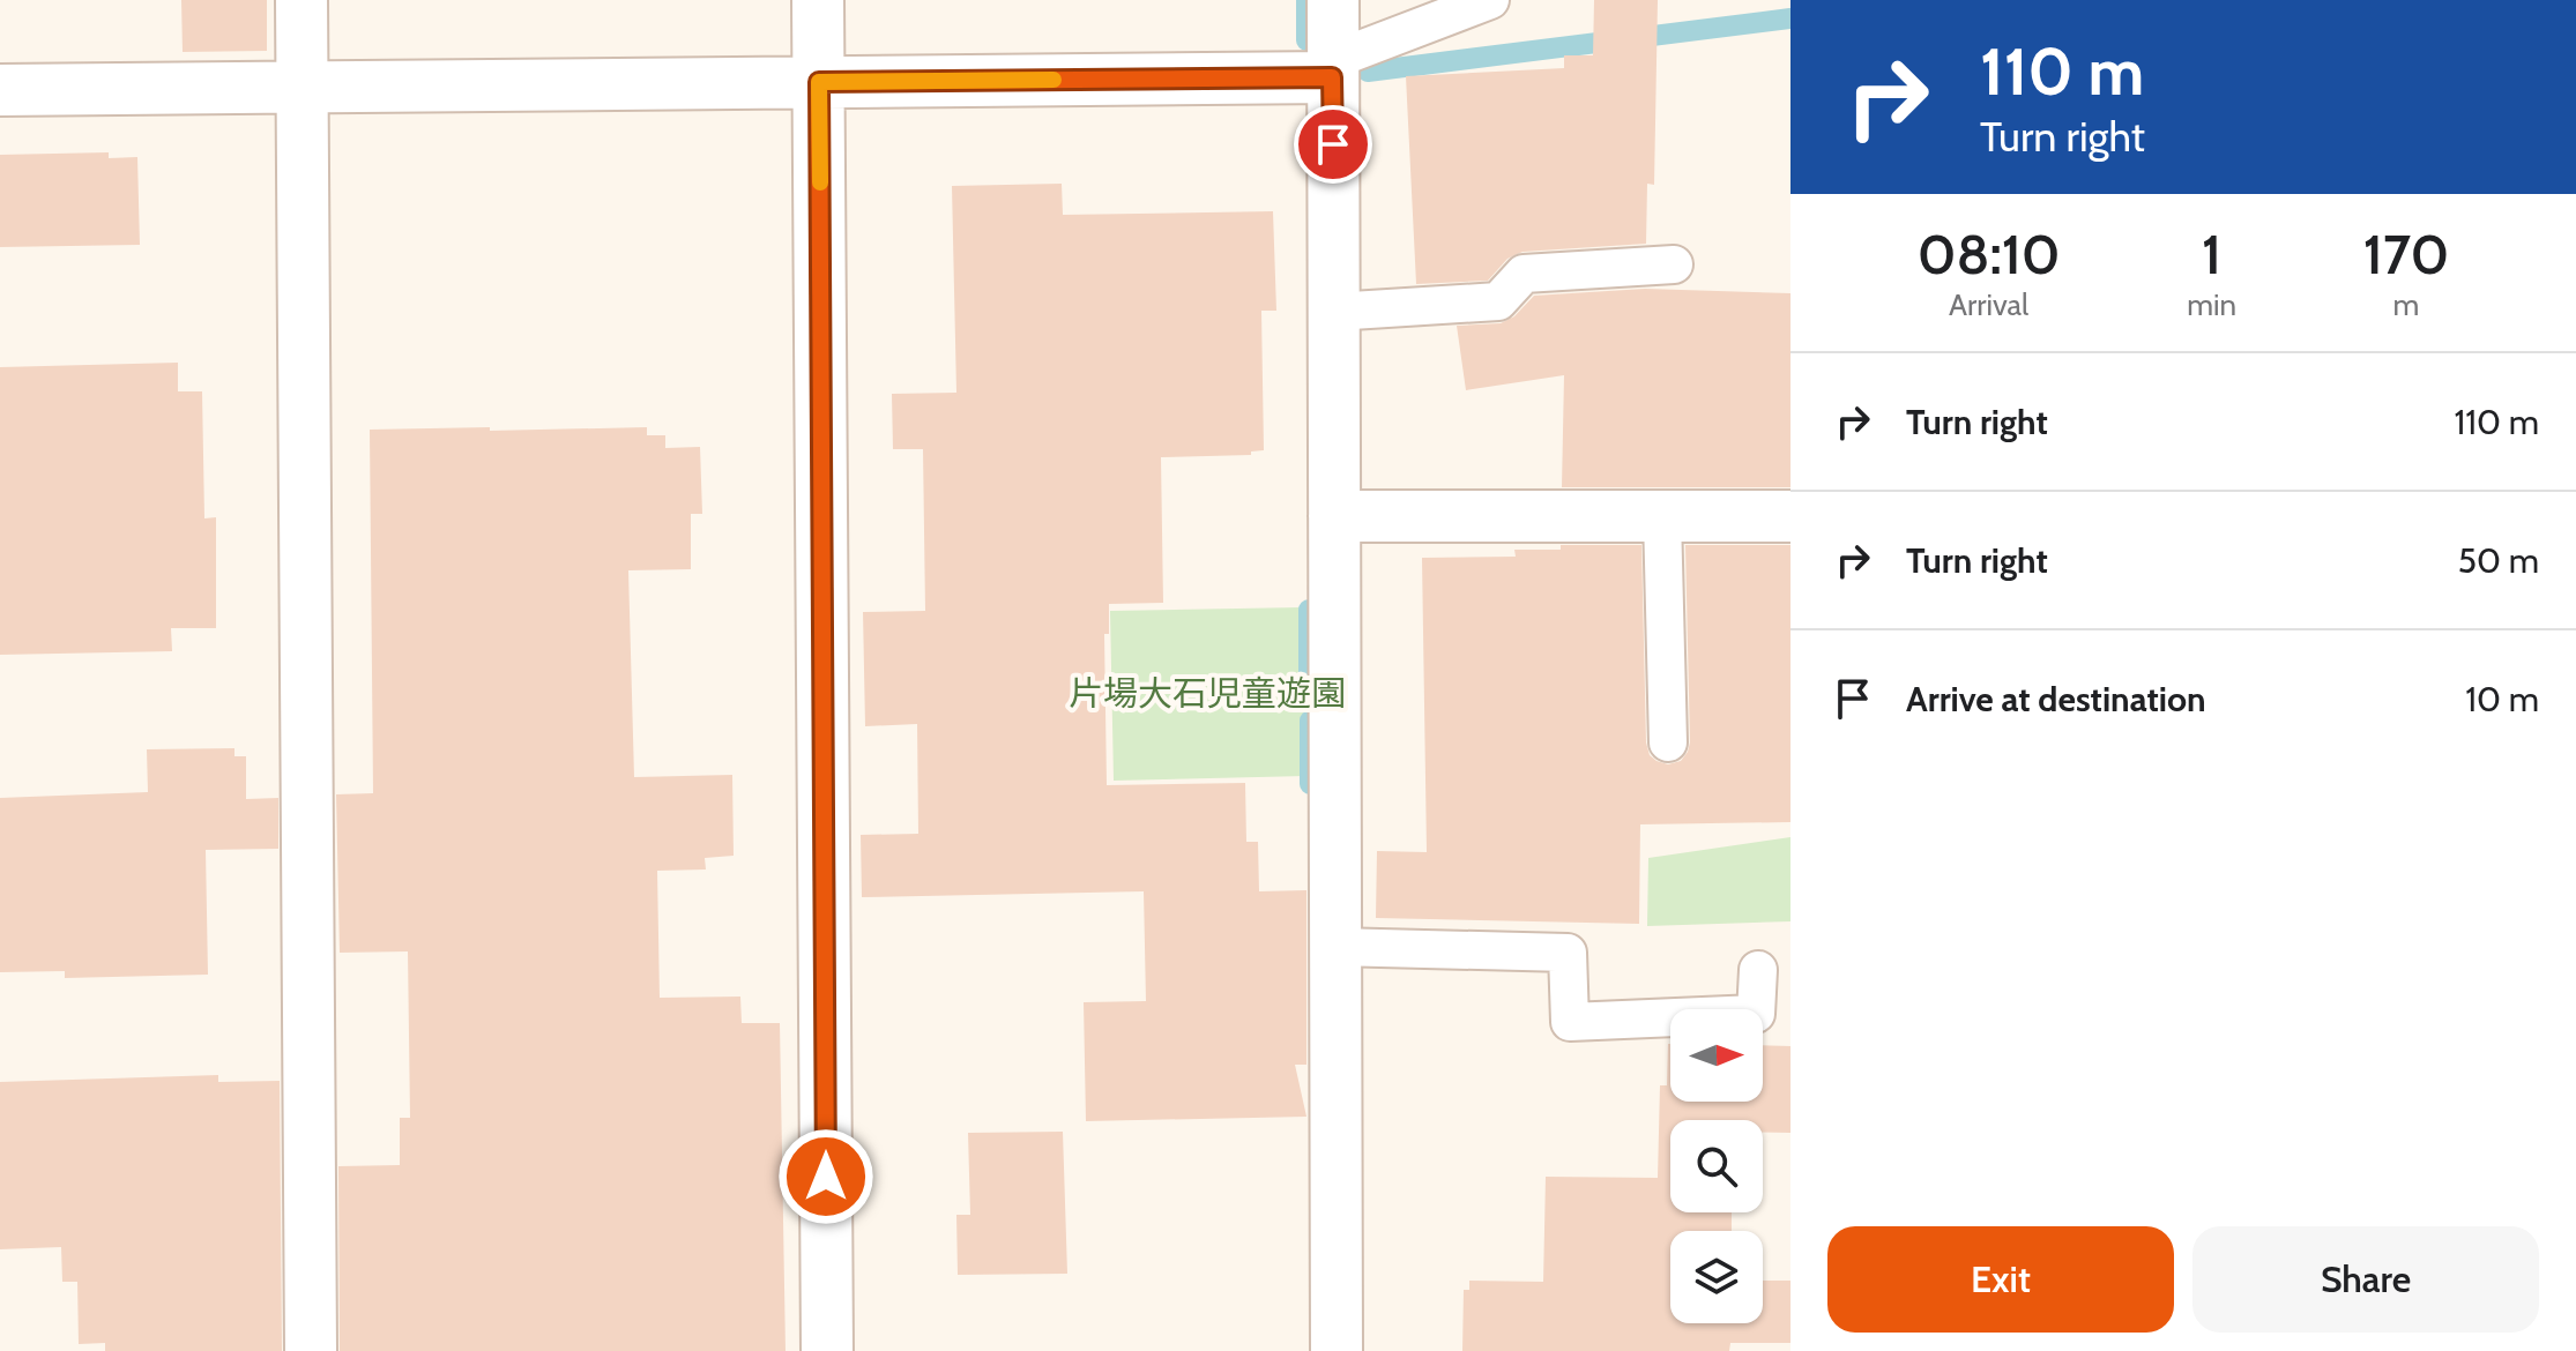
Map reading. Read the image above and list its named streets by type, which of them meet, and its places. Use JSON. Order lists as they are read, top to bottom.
{
  "parks": ["片場大石児童遊園"],
  "north": "right",
  "page": {
    "turn": ["110 m", "Turn right"],
    "eta": [
      "08:10",
      "Arrival",
      "1",
      "min",
      "170",
      "m"
    ],
    "list": [
      {
        "name": "Turn right",
        "value": "110 m"
      },
      {
        "name": "Turn right",
        "value": "50 m"
      },
      {
        "name": "Arrive at destination",
        "value": "10 m"
      }
    ],
    "buttons": ["Exit", "Share"]
  }
}
